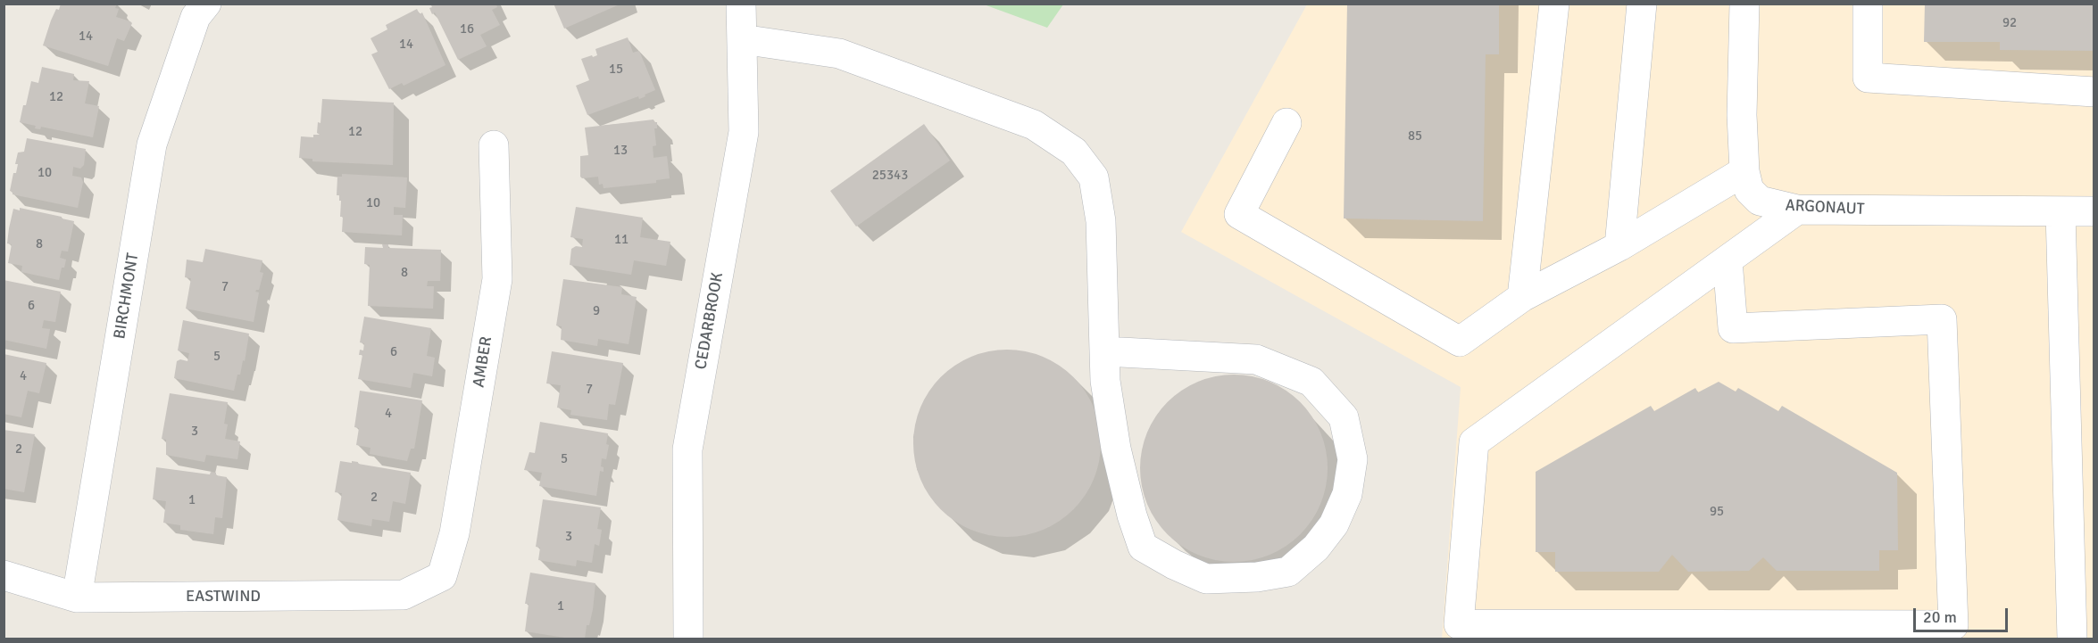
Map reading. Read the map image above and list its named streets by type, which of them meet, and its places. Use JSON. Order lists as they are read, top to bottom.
{
  "streets": {
    "street": [
      "ARGONAUT",
      "BIRCHMONT",
      "CEDARBROOK",
      "AMBER",
      "EASTWIND"
    ]
  },
  "crossings": [
    ["BIRCHMONT", "EASTWIND"],
    ["AMBER", "EASTWIND"]
  ],
  "house_numbers": [
    "92",
    "16",
    "14",
    "14",
    "15",
    "12",
    "12",
    "85",
    "13",
    "10",
    "25343",
    "10",
    "11",
    "8",
    "8",
    "7",
    "6",
    "9",
    "6",
    "5",
    "4",
    "7",
    "4",
    "3",
    "2",
    "5",
    "2",
    "1",
    "95",
    "3",
    "1"
  ],
  "scale_bar": "20 m"
}
